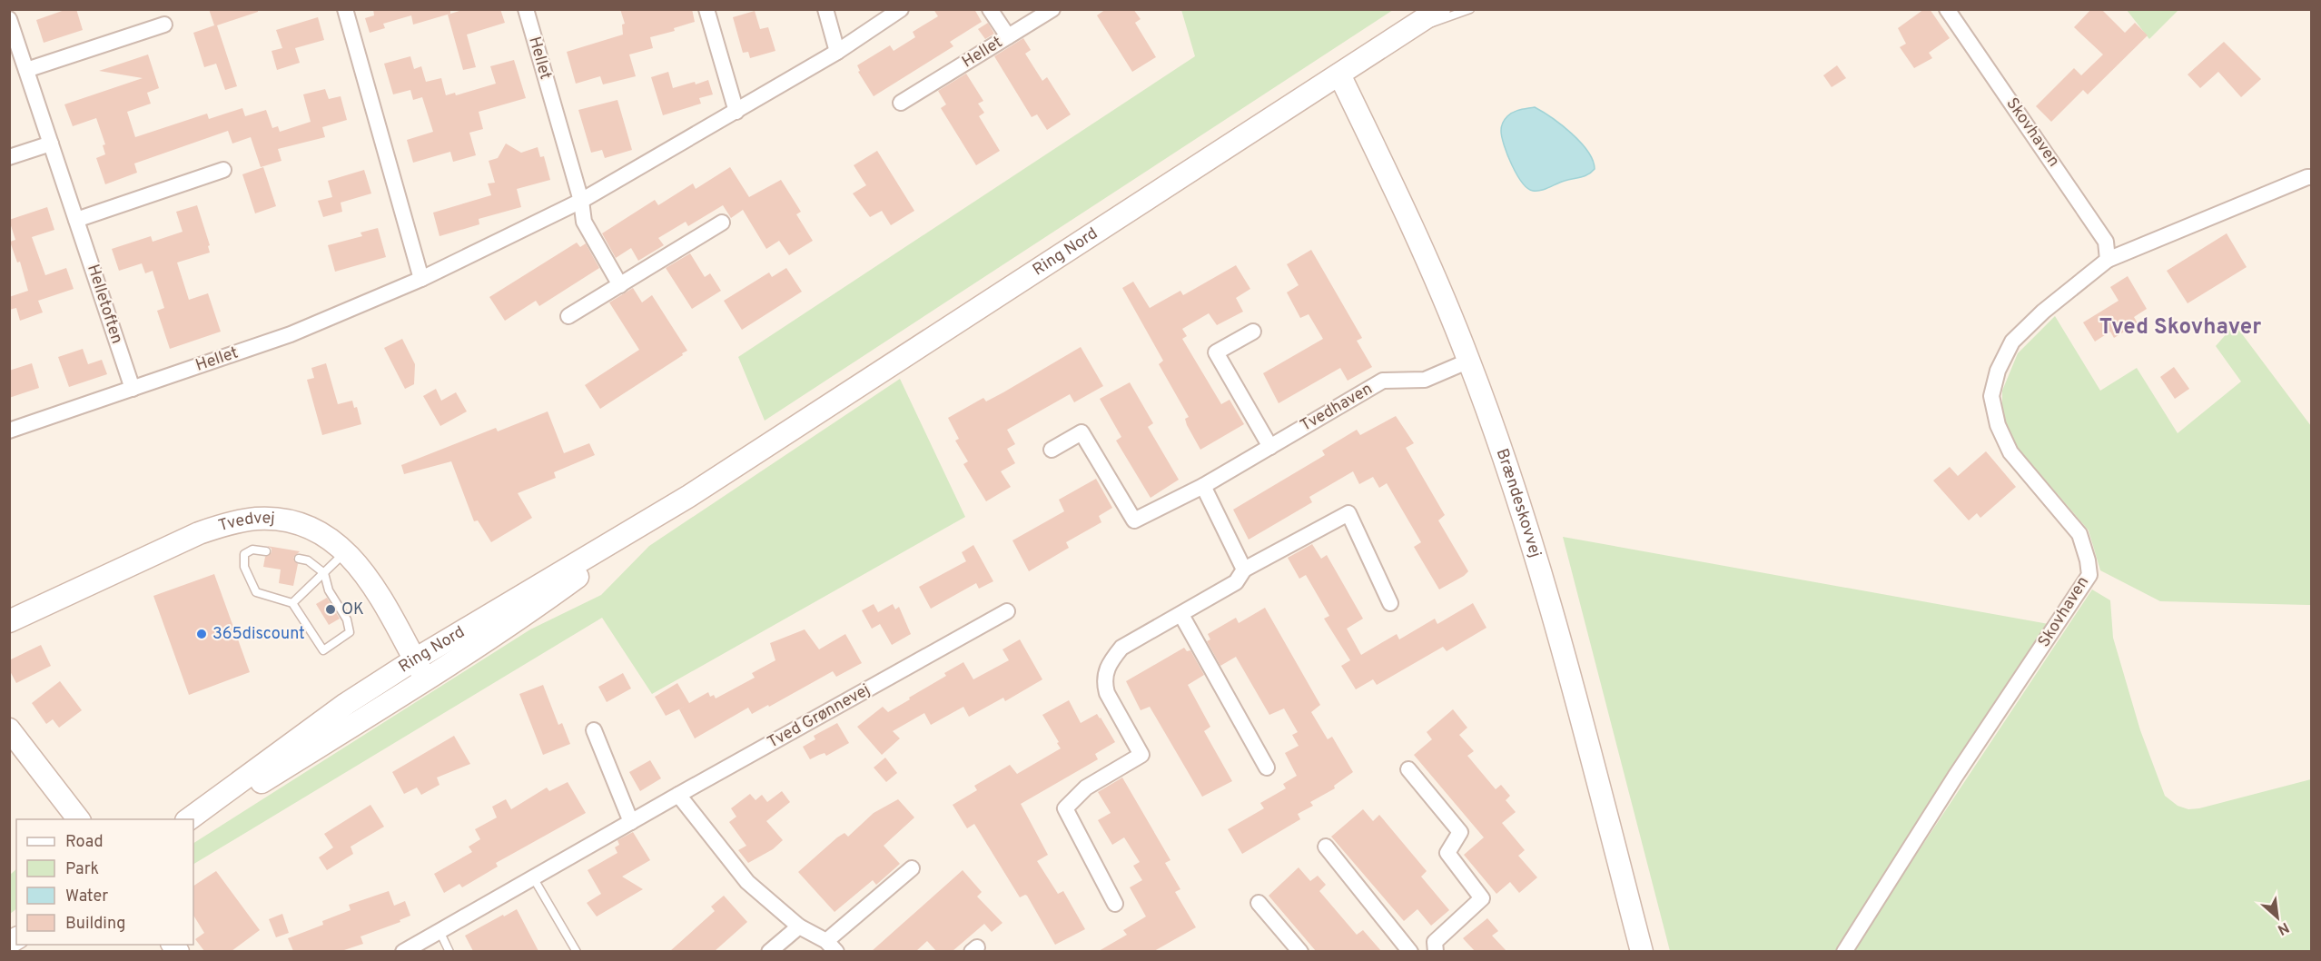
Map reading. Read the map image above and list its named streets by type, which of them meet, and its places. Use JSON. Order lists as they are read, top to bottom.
{
  "streets": {
    "main road": ["Ring Nord", "Brændeskovvej", "Tvedvej"],
    "street": [
      "Hellet",
      "Skovhaven",
      "Helletoften",
      "Tvedhaven",
      "Tved Grønnevej"
    ]
  },
  "crossings": [
    ["Hellet", "Helletoften"],
    ["Ring Nord", "Brændeskovvej"],
    ["Ring Nord", "Tvedvej"],
    ["Tvedhaven", "Brændeskovvej"]
  ],
  "districts": ["Tved Skovhaver"],
  "places": ["OK", "365discount"],
  "legend": [
    "Road",
    "Park",
    "Water",
    "Building"
  ],
  "north": "bottom right"
}
